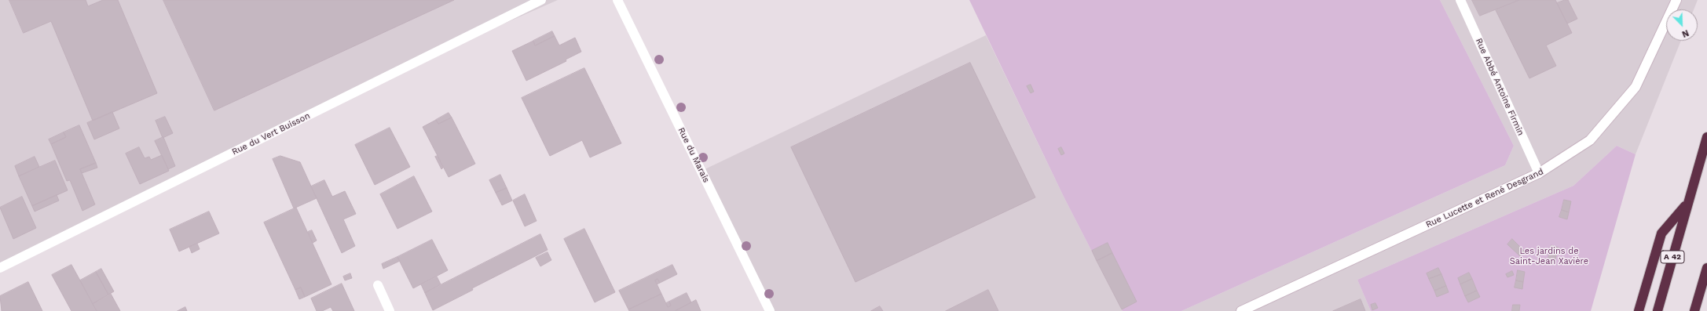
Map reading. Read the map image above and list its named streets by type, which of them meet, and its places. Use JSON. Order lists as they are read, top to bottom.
{
  "streets": {
    "highway": ["A 42"],
    "street": [
      "Rue Abbé Antoine Firmin",
      "Rue du Vert Buisson",
      "Rue du Marais",
      "Rue Lucette et René Desgrand"
    ]
  },
  "crossings": [
    ["Rue Abbé Antoine Firmin", "Rue Lucette et René Desgrand"]
  ],
  "parks": ["Les jardins de Saint-Jean Xavière"],
  "north": "bottom right"
}
